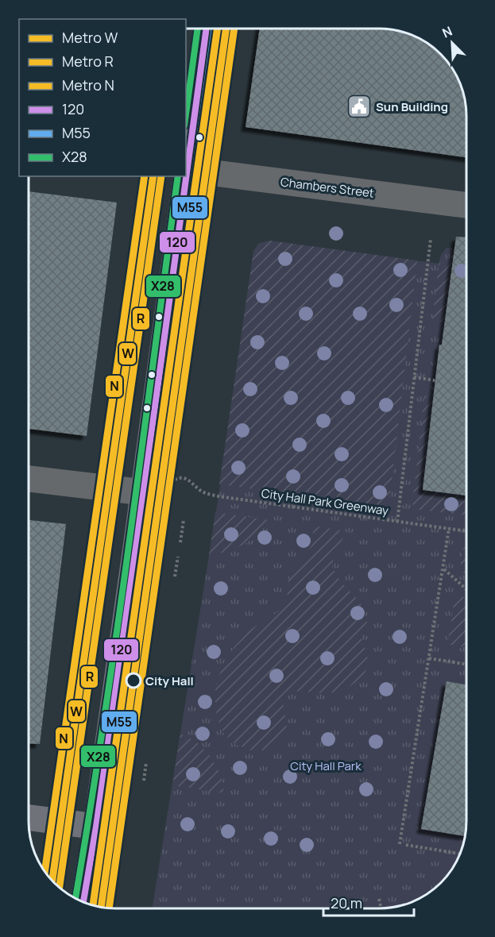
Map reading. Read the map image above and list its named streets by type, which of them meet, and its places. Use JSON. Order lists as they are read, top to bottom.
{
  "streets": {
    "street": ["Chambers Street"],
    "path": ["City Hall Park Greenway"]
  },
  "parks": ["City Hall Park"],
  "places": {
    "public building": ["Sun Building"],
    "other": ["City Hall"]
  },
  "lines": [
    "metro line W",
    "metro line R",
    "metro line N",
    "transit line 120",
    "transit line M55",
    "transit line X28"
  ],
  "legend": [
    "Metro W",
    "Metro R",
    "Metro N",
    "120",
    "M55",
    "X28"
  ],
  "scale_bar": "20 m",
  "north": "top left"
}
